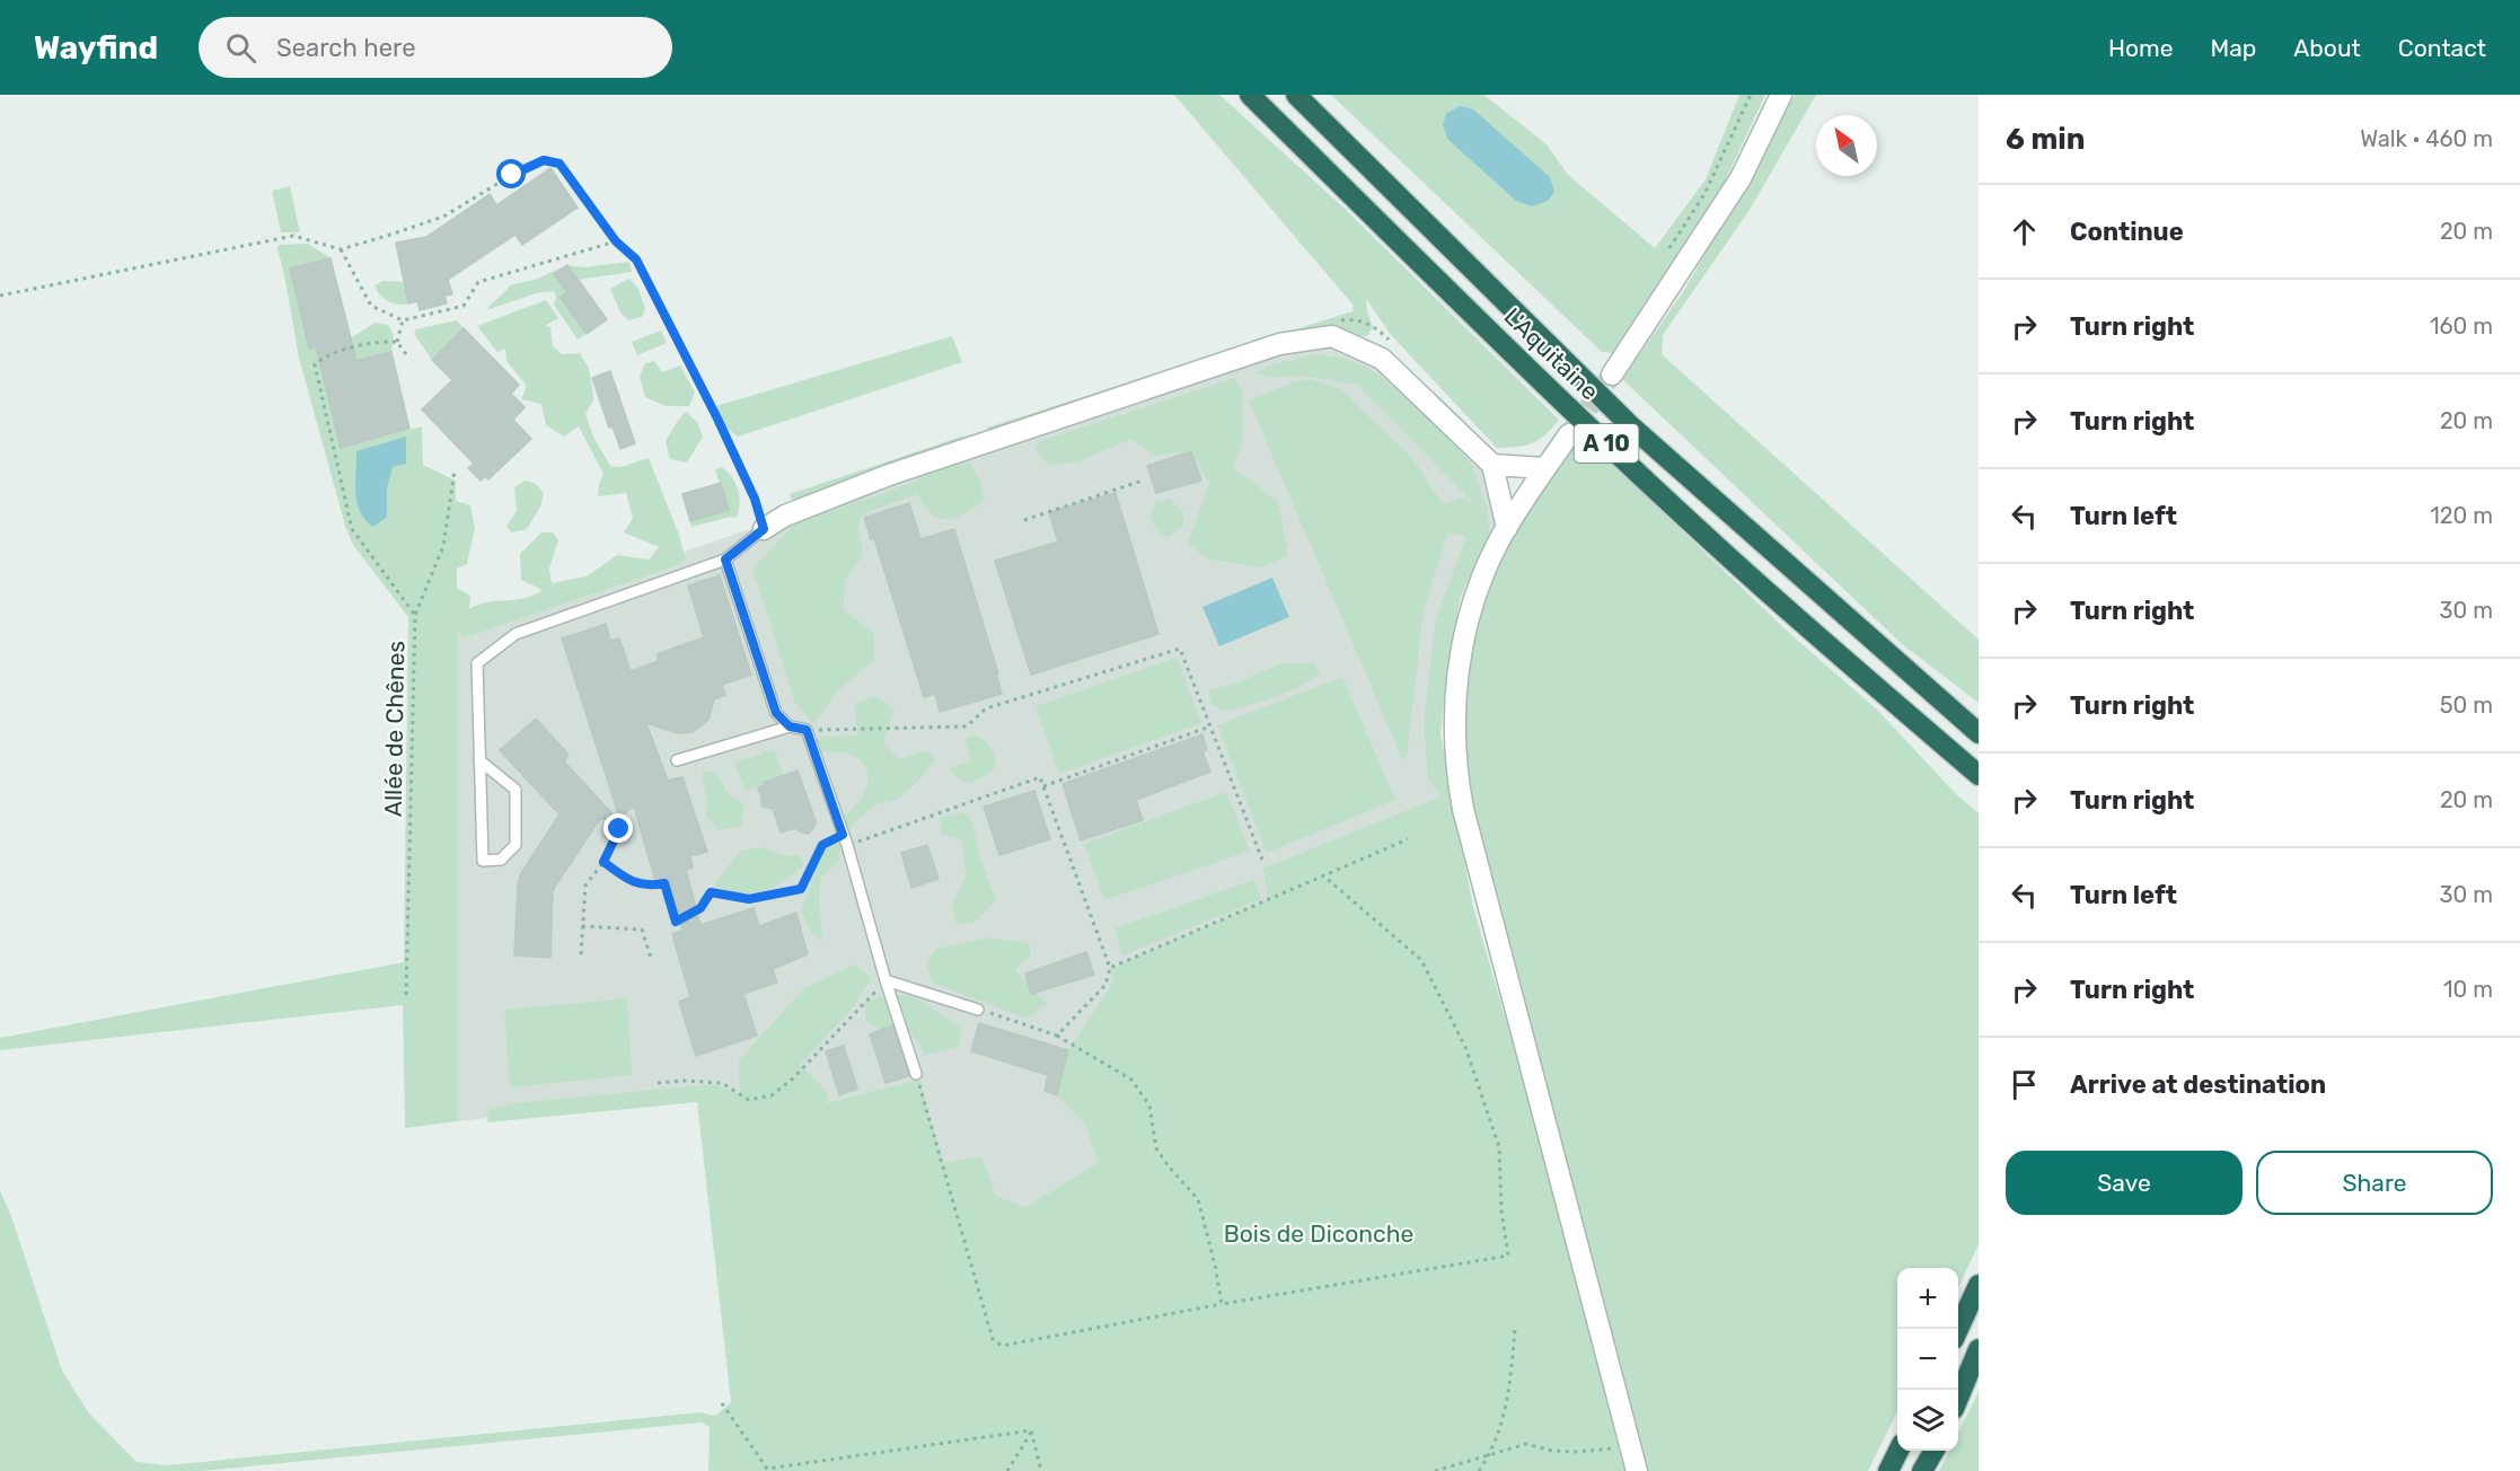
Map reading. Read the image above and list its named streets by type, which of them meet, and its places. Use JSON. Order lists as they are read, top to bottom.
{
  "streets": {
    "highway": ["L'Aquitaine", "A 10"],
    "path": ["Allée de Chênes"]
  },
  "parks": ["Bois de Diconche"],
  "north": "top left",
  "page": {
    "header": "Wayfind",
    "search": "Search here",
    "nav": [
      "Home",
      "Map",
      "About",
      "Contact"
    ],
    "heading": ["6 min", "Walk · 460 m"],
    "list": [
      ["Continue", "20 m"],
      ["Turn right", "160 m"],
      ["Turn right", "20 m"],
      ["Turn left", "120 m"],
      ["Turn right", "30 m"],
      ["Turn right", "50 m"],
      ["Turn right", "20 m"],
      ["Turn left", "30 m"],
      ["Turn right", "10 m"],
      "Arrive at destination"
    ],
    "buttons": ["Save", "Share"],
    "map_buttons": ["+", "−"]
  }
}
